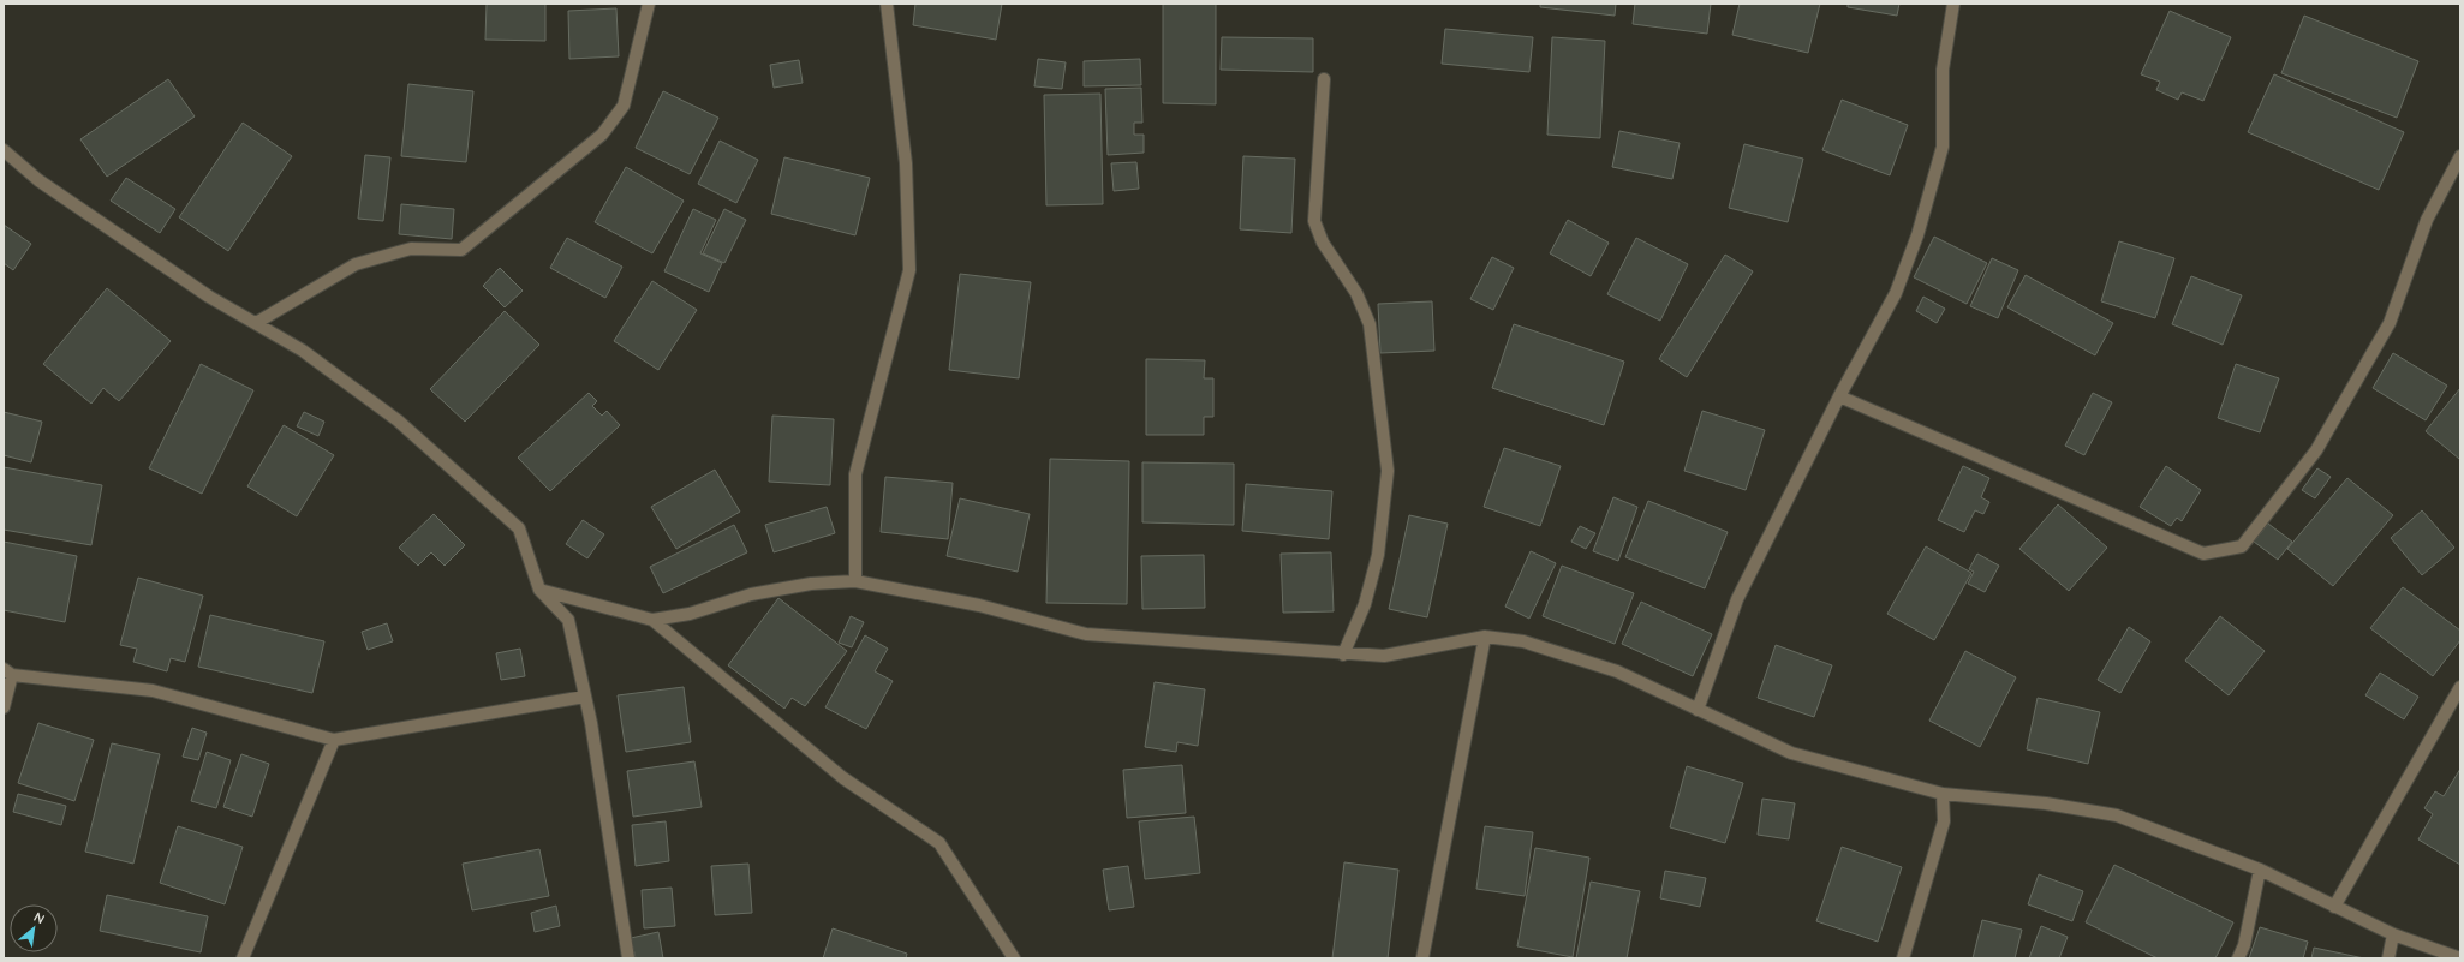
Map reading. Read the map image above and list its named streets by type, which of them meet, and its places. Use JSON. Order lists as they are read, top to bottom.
{
  "north": "top right"
}
